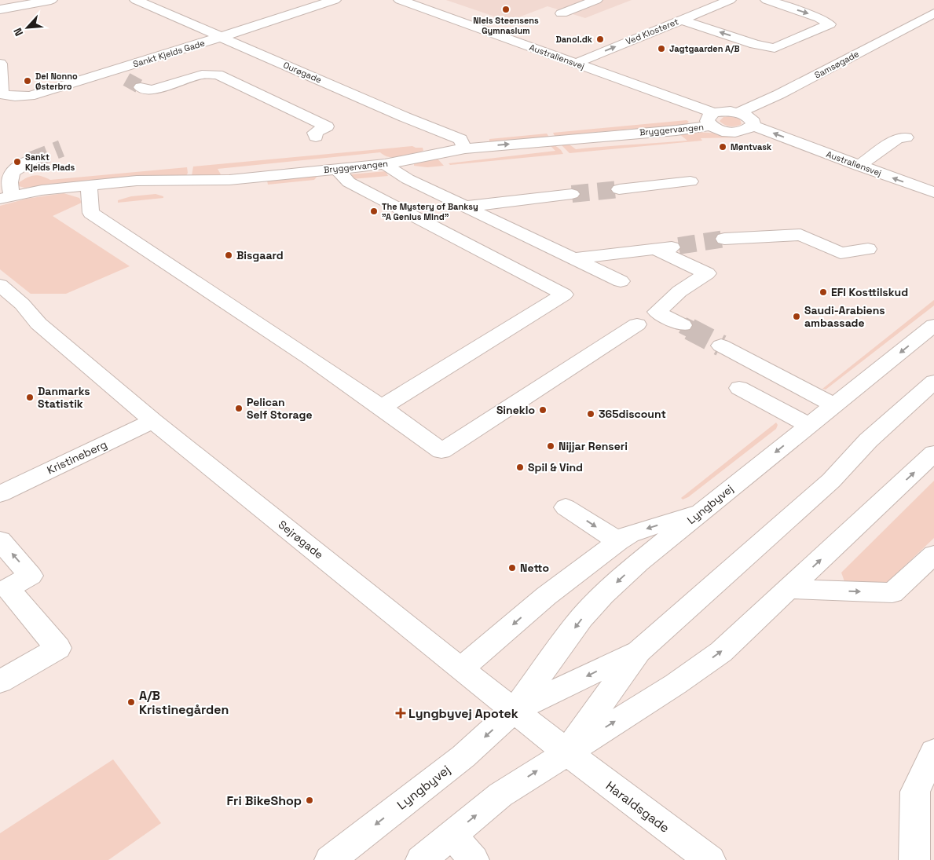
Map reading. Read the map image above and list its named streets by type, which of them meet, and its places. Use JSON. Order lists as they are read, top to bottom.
{
  "streets": {
    "street": [
      "Ved Klosteret",
      "Sankt Kjelds Gade",
      "Australiensvej",
      "Samsøgade",
      "Ourøgade",
      "Bryggervangen",
      "Kristineberg",
      "Lyngbyvej",
      "Sejrøgade",
      "Haraldsgade"
    ]
  },
  "crossings": [
    ["Ved Klosteret", "Australiensvej"],
    ["Sankt Kjelds Gade", "Ourøgade"],
    ["Australiensvej", "Bryggervangen"],
    ["Ourøgade", "Bryggervangen"],
    ["Kristineberg", "Sejrøgade"],
    ["Lyngbyvej", "Sejrøgade"],
    ["Lyngbyvej", "Haraldsgade"],
    ["Sejrøgade", "Haraldsgade"]
  ],
  "places": {
    "other": [
      "Niels Steensens Gymnasium",
      "Danoi.dk",
      "Jagtgaarden A/B",
      "Del Nonno Østerbro",
      "Møntvask",
      "Sankt Kjelds Plads",
      "The Mystery of Banksy \"A Genius Mind\"",
      "Bisgaard",
      "EFI Kosttilskud",
      "Saudi-Arabiens ambassade",
      "Danmarks Statistik",
      "Pelican Self Storage",
      "Sineklo",
      "365discount",
      "Nijjar Renseri",
      "Spil & Vind",
      "Netto",
      "A/B Kristinegården",
      "Fri BikeShop"
    ],
    "health": ["Lyngbyvej Apotek"]
  },
  "north": "bottom left"
}
